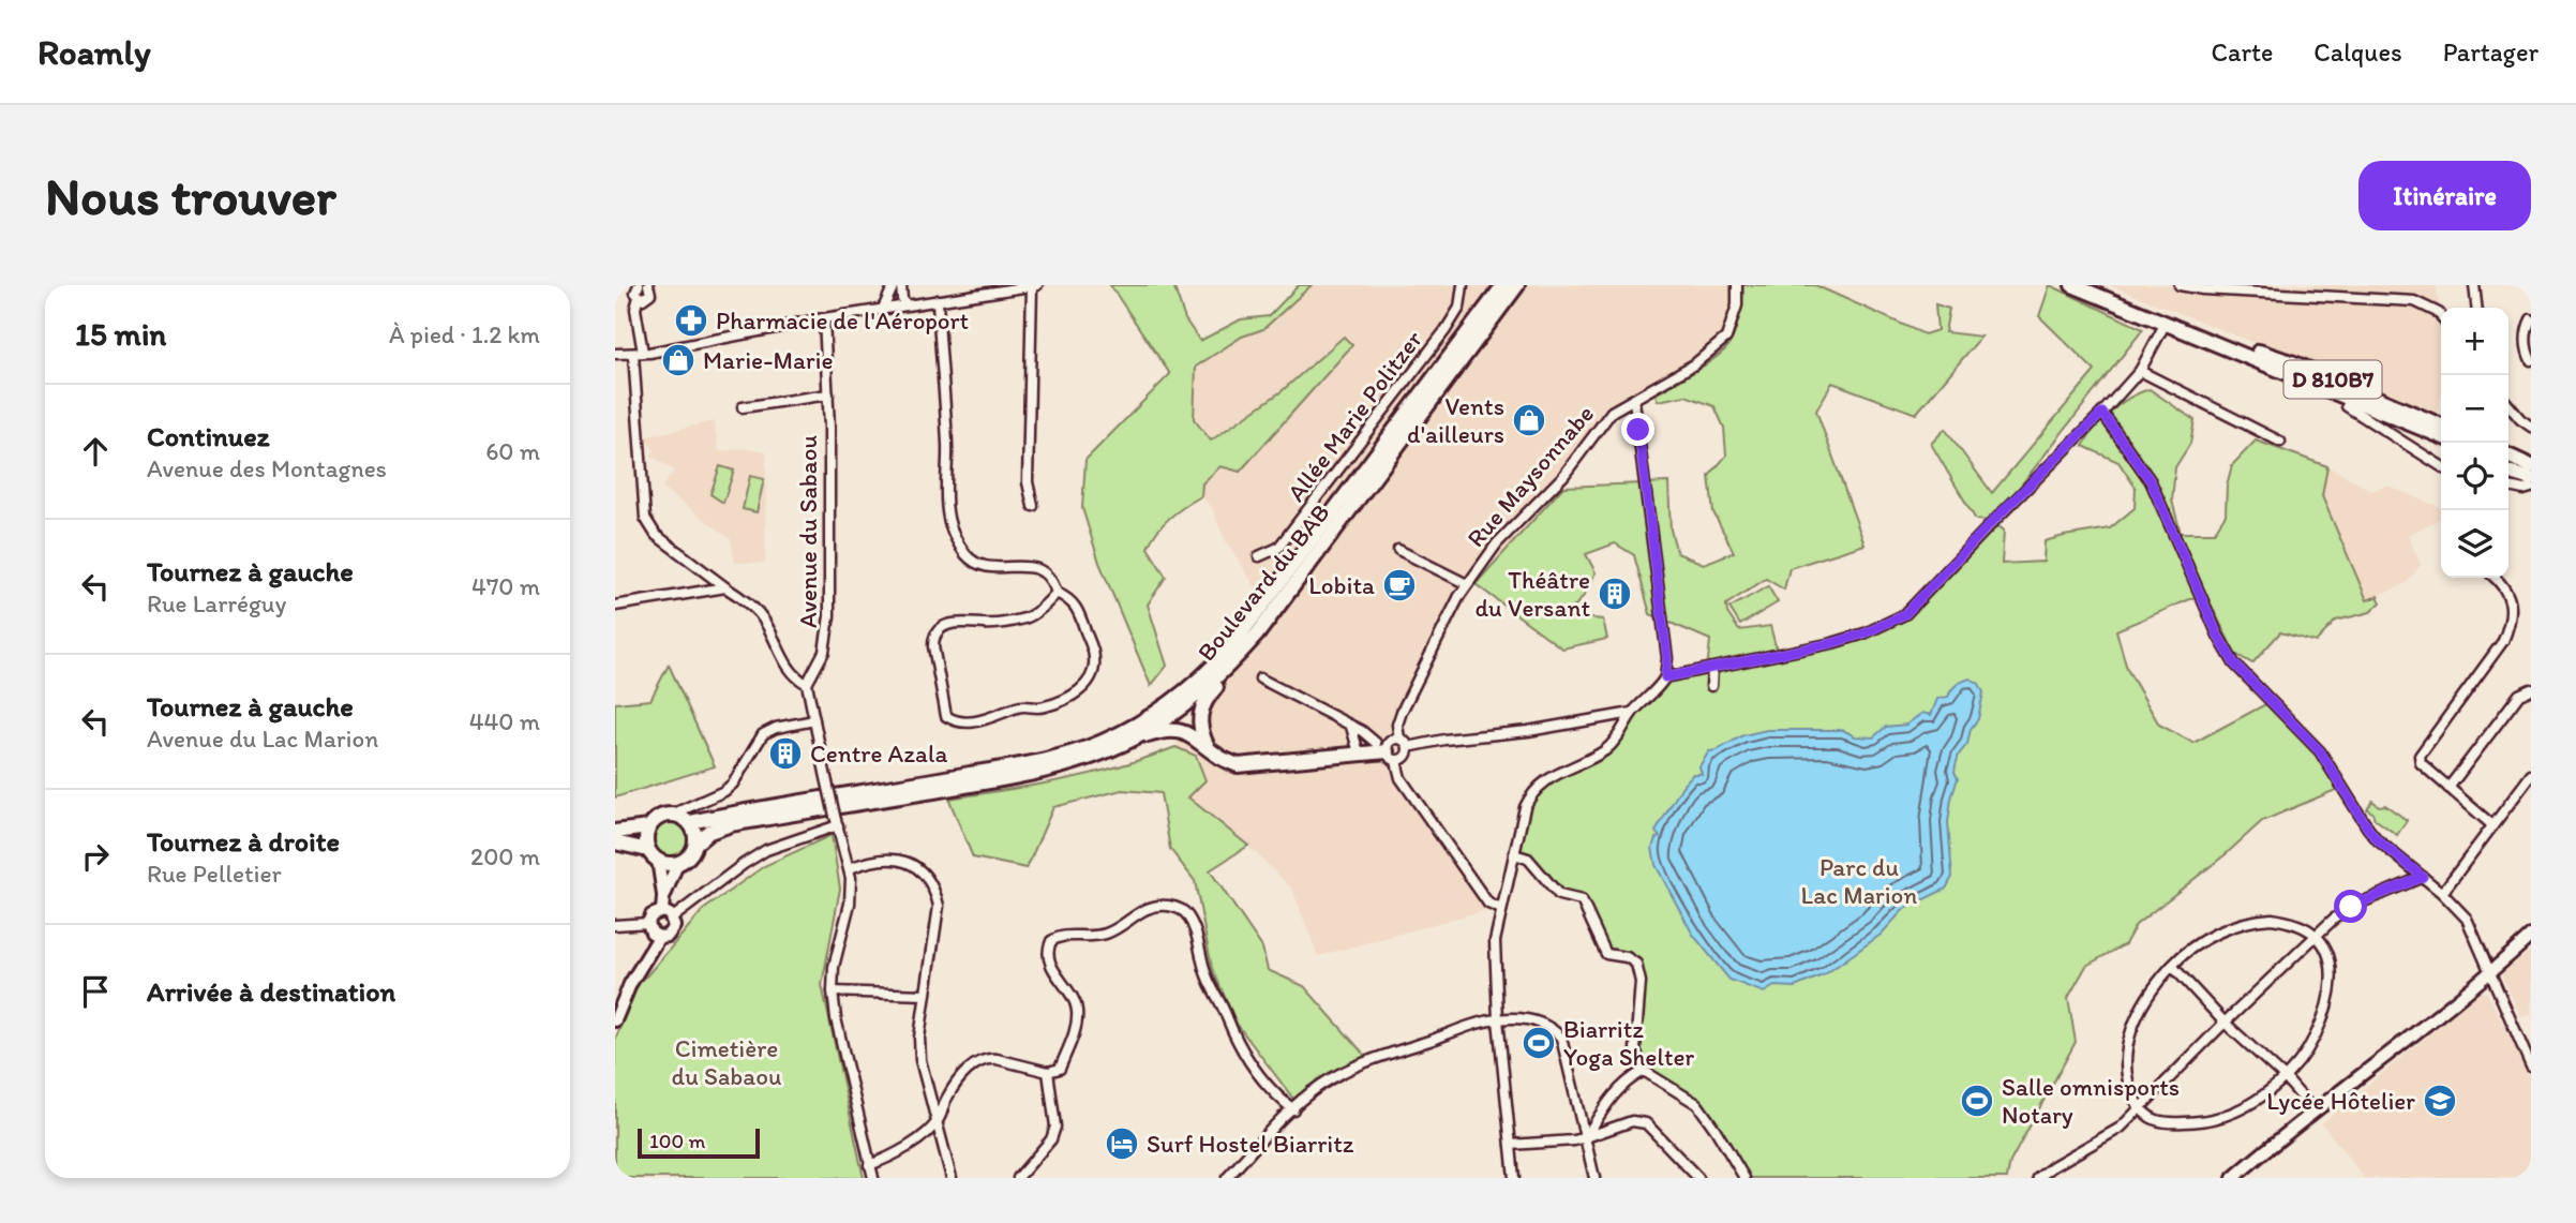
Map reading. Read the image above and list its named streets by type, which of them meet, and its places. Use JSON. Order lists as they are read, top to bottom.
{
  "streets": {
    "main road": ["D 810B7", "Boulevard du BAB"],
    "street": ["Allée Marie Politzer", "Rue Maysonnabe", "Avenue du Sabaou"]
  },
  "parks": ["Parc du Lac Marion", "Cimetière du Sabaou"],
  "places": {
    "pharmacy": ["Pharmacie de l'Aéroport"],
    "shop": ["Marie-Marie", "Vents d'ailleurs"],
    "cafe": ["Lobita"],
    "building": ["Théâtre du Versant", "Centre Azala"],
    "sports": ["Biarritz Yoga Shelter", "Salle omnisports Notary"],
    "school or university": ["Lycée Hôtelier"],
    "hotel": ["Surf Hostel Biarritz"]
  },
  "scale_bar": "100 m",
  "page": {
    "header": "Roamly",
    "nav": ["Carte", "Calques", "Partager"],
    "buttons": "Itinéraire",
    "title": "Nous trouver",
    "heading": ["15 min", "À pied · 1.2 km"],
    "map_buttons": ["+", "−"],
    "list": [
      ["Continuez", "Avenue des Montagnes", "60 m"],
      ["Tournez à gauche", "Rue Larréguy", "470 m"],
      ["Tournez à gauche", "Avenue du Lac Marion", "440 m"],
      ["Tournez à droite", "Rue Pelletier", "200 m"],
      "Arrivée à destination"
    ],
    "scale": "100 m"
  }
}
